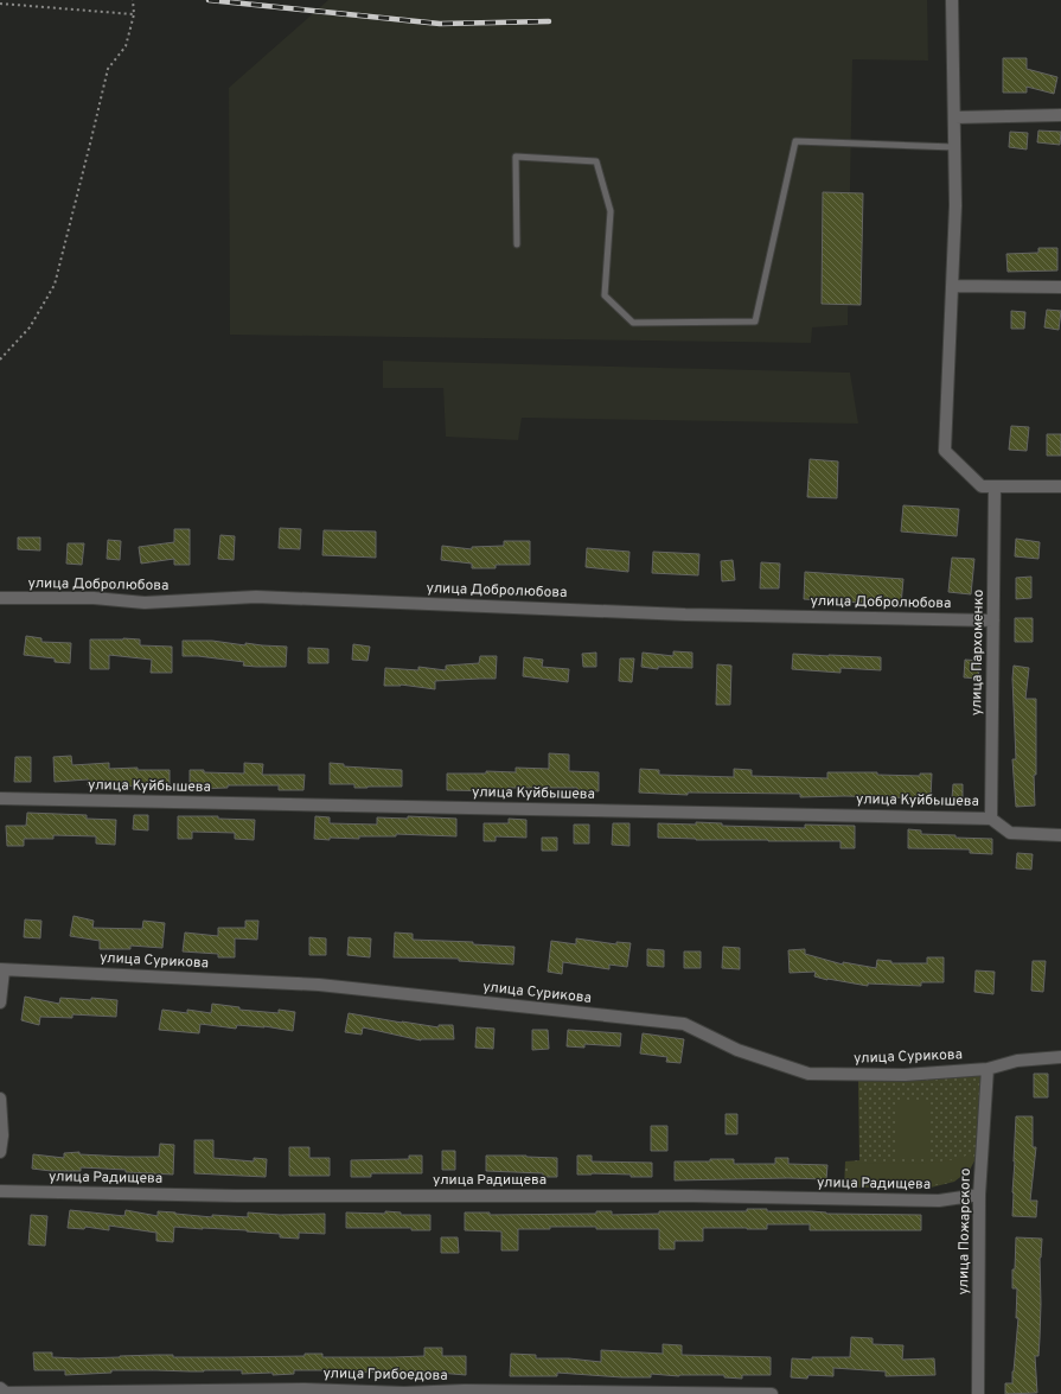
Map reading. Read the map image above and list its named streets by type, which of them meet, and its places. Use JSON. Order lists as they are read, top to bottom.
{
  "streets": {
    "street": [
      "улица Добролюбова",
      "улица Пархоменко",
      "улица Куйбышева",
      "улица Сурикова",
      "улица Радищева",
      "улица Пожарского",
      "улица Грибоедова"
    ]
  },
  "crossings": [
    ["улица Добролюбова", "улица Пархоменко"],
    ["улица Пархоменко", "улица Куйбышева"],
    ["улица Сурикова", "улица Пожарского"],
    ["улица Радищева", "улица Пожарского"]
  ]
}
